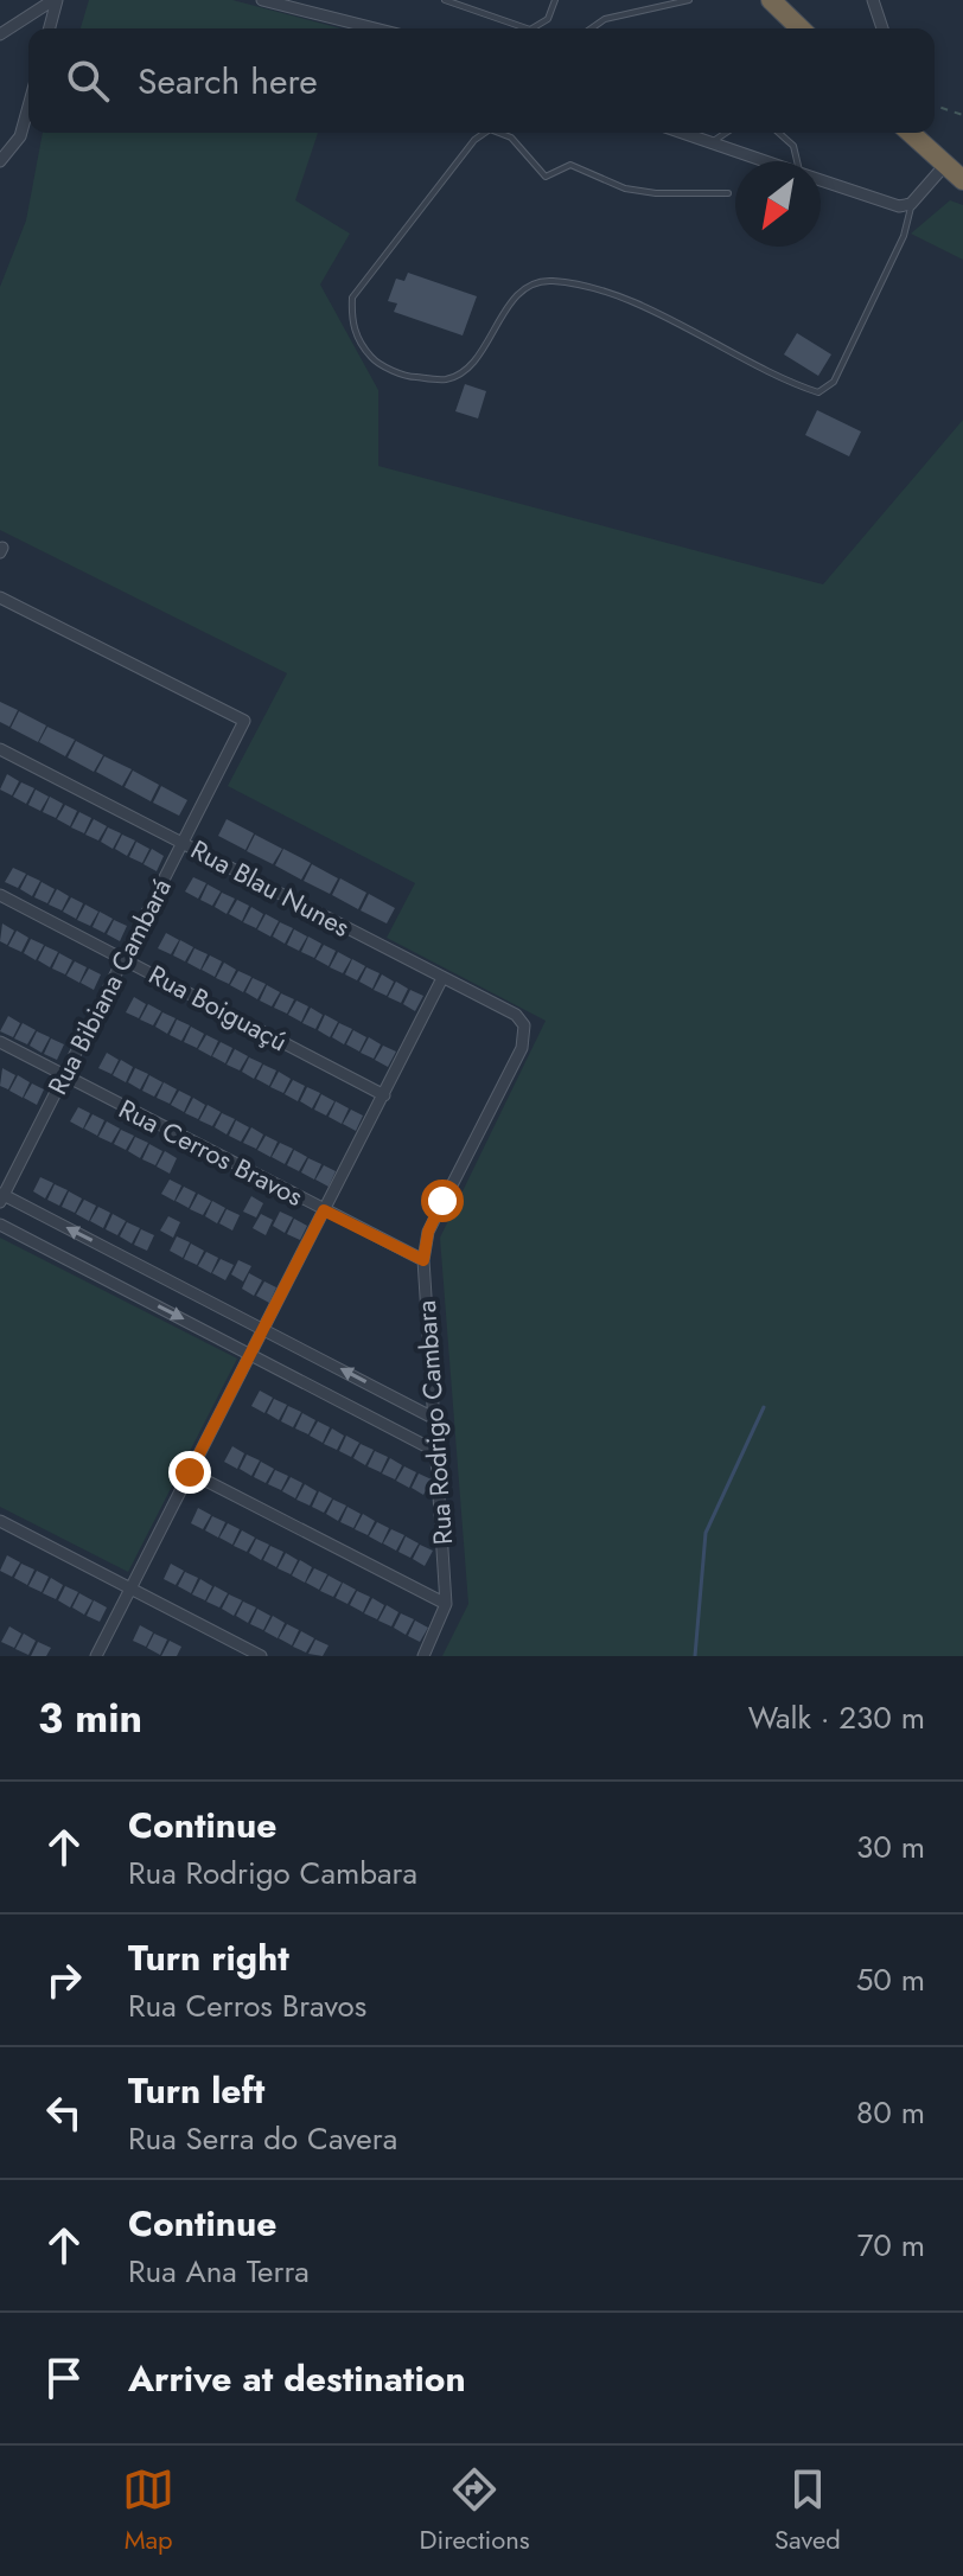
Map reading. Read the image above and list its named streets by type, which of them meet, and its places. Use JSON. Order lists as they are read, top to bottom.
{
  "streets": {
    "street": [
      "Rua Blau Nunes",
      "Rua Bibiana Cambará",
      "Rua Boiguaçú",
      "Rua Cerros Bravos",
      "Rua Rodrigo Cambara"
    ]
  },
  "crossings": [
    ["Rua Blau Nunes", "Rua Bibiana Cambará"],
    ["Rua Blau Nunes", "Rua Rodrigo Cambara"],
    ["Rua Bibiana Cambará", "Rua Boiguaçú"],
    ["Rua Bibiana Cambará", "Rua Cerros Bravos"],
    ["Rua Cerros Bravos", "Rua Rodrigo Cambara"]
  ],
  "north": "bottom left",
  "page": {
    "search": "Search here",
    "heading": ["3 min", "Walk · 230 m"],
    "list": [
      ["Continue", "Rua Rodrigo Cambara", "30 m"],
      ["Turn right", "Rua Cerros Bravos", "50 m"],
      ["Turn left", "Rua Serra do Cavera", "80 m"],
      ["Continue", "Rua Ana Terra", "70 m"],
      "Arrive at destination"
    ],
    "nav": ["Map", "Directions", "Saved"]
  }
}
